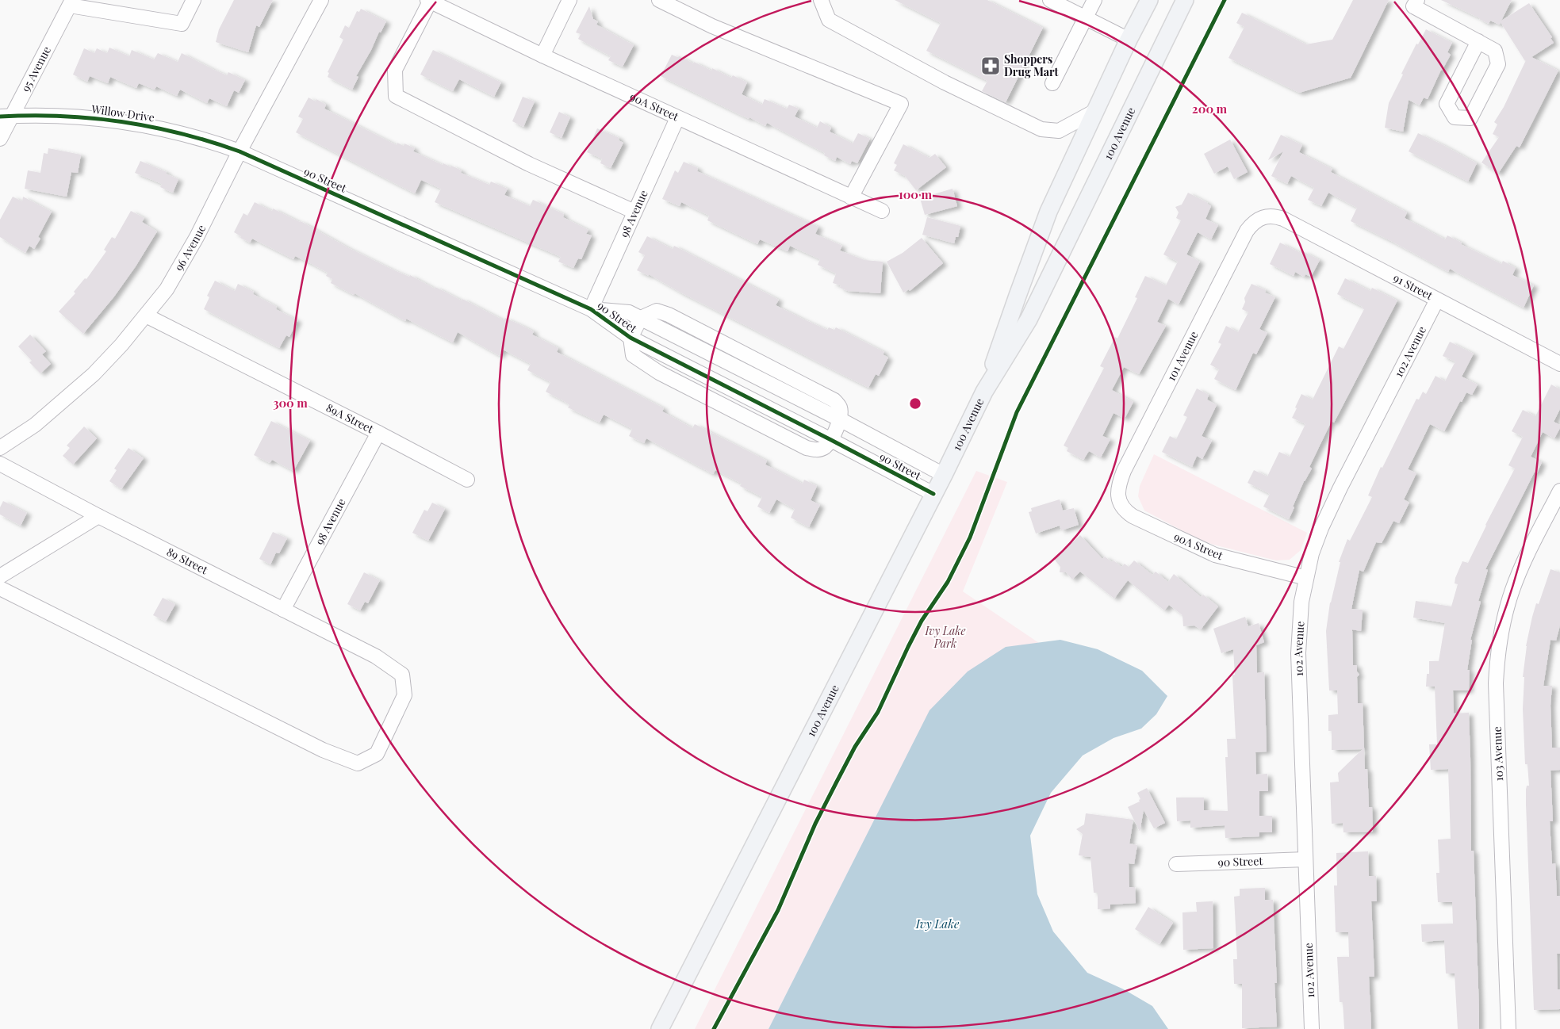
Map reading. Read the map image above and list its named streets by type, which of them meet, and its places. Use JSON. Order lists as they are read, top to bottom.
{
  "streets": {
    "main road": ["100 Avenue"],
    "street": [
      "95 Avenue",
      "90A Street",
      "Willow Drive",
      "90 Street",
      "98 Avenue",
      "96 Avenue",
      "91 Street",
      "102 Avenue",
      "101 Avenue",
      "89A Street",
      "89 Street",
      "103 Avenue"
    ]
  },
  "crossings": [
    ["95 Avenue", "Willow Drive"],
    ["90A Street", "98 Avenue"],
    ["90A Street", "102 Avenue"],
    ["90A Street", "101 Avenue"],
    ["Willow Drive", "90 Street"],
    ["Willow Drive", "96 Avenue"],
    ["100 Avenue", "90 Street"],
    ["90 Street", "98 Avenue"],
    ["90 Street", "96 Avenue"],
    ["90 Street", "102 Avenue"],
    ["98 Avenue", "89A Street"],
    ["98 Avenue", "89 Street"],
    ["96 Avenue", "89A Street"],
    ["91 Street", "102 Avenue"],
    ["91 Street", "101 Avenue"]
  ],
  "water": ["Ivy Lake"],
  "parks": ["Ivy Lake Park"],
  "places": {
    "pharmacy": ["Shoppers Drug Mart"]
  },
  "rings": ["200 m", "100 m", "300 m"]
}
